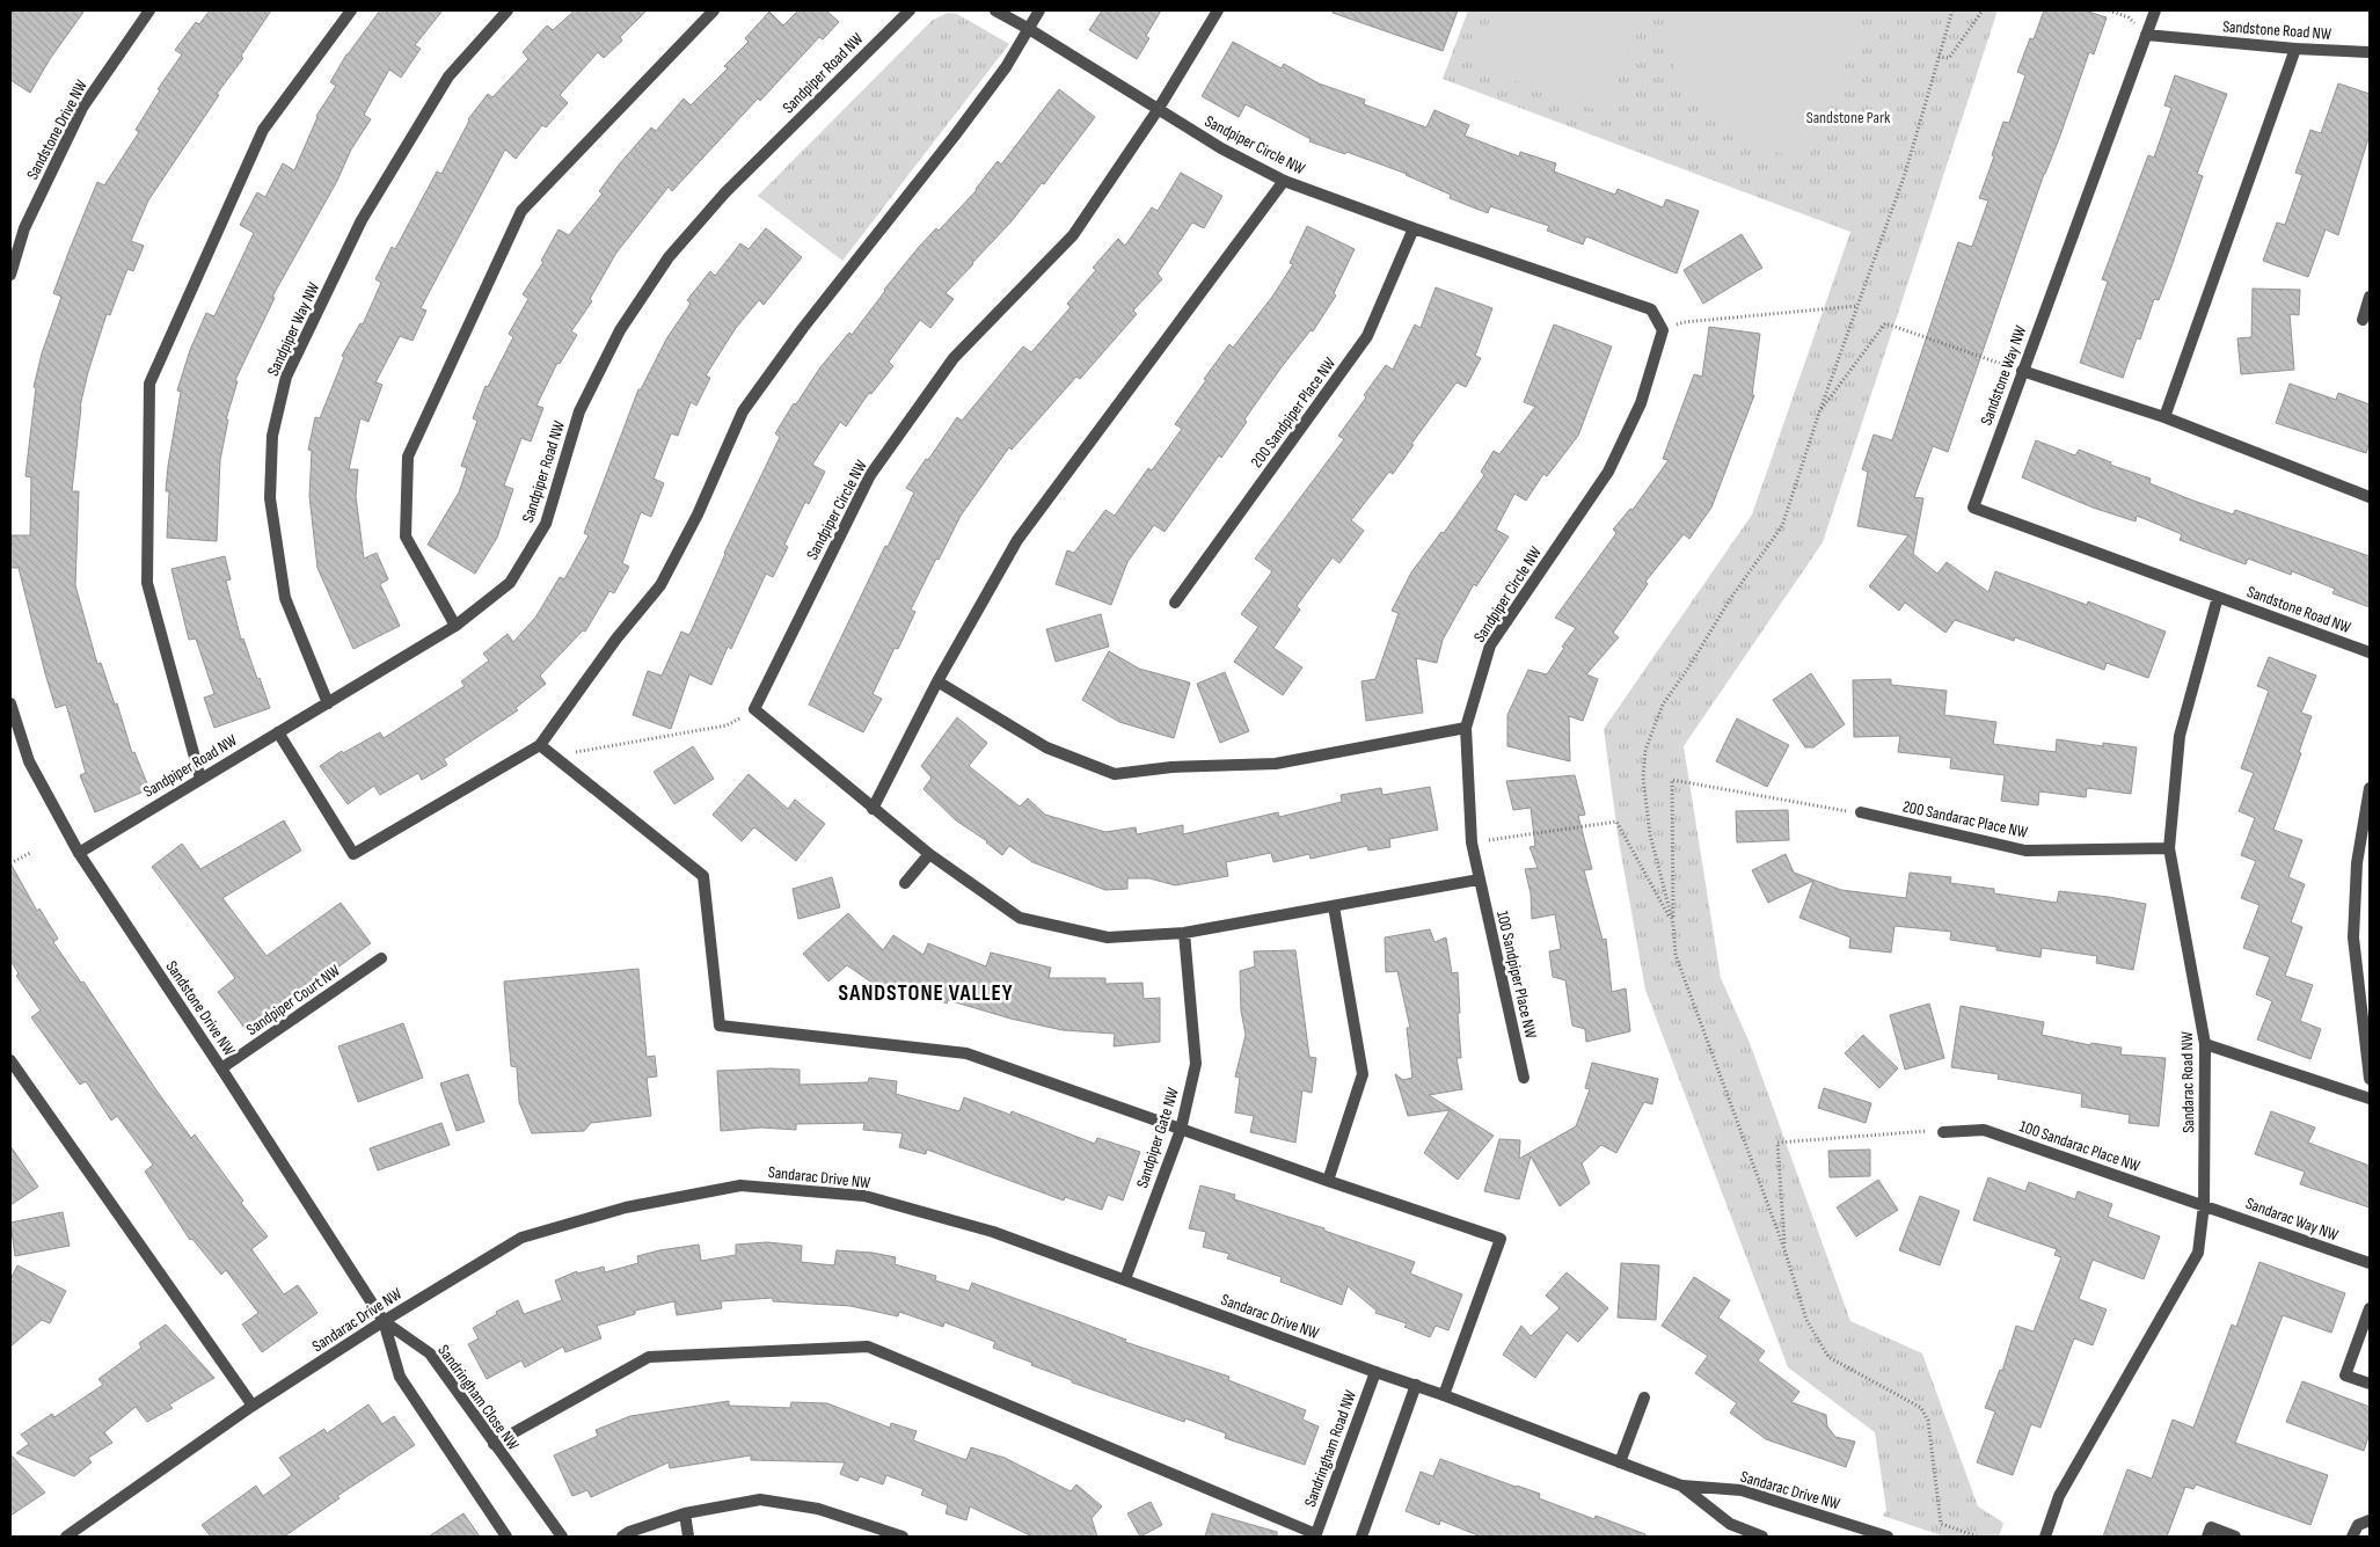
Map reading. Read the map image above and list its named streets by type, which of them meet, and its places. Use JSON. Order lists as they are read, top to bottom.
{
  "streets": {
    "street": [
      "Sandstone Road NW",
      "Sandpiper Road NW",
      "Sandstone Drive NW",
      "Sandpiper Circle NW",
      "Sandpiper Way NW",
      "Sandstone Way NW",
      "200 Sandpiper Place NW",
      "200 Sandarac Place NW",
      "100 Sandpiper Place NW",
      "Sandpiper Court NW",
      "Sandarac Road NW",
      "Sandpiper Gate NW",
      "100 Sandarac Place NW",
      "Sandarac Drive NW",
      "Sandarac Way NW",
      "Sandringham Close NW",
      "Sandringham Road NW"
    ]
  },
  "crossings": [
    ["Sandstone Road NW", "Sandstone Way NW"],
    ["Sandstone Road NW", "Sandarac Road NW"],
    ["Sandpiper Road NW", "Sandstone Drive NW"],
    ["Sandpiper Road NW", "Sandpiper Way NW"],
    ["Sandstone Drive NW", "Sandpiper Court NW"],
    ["Sandstone Drive NW", "Sandarac Drive NW"],
    ["Sandstone Drive NW", "Sandringham Close NW"],
    ["Sandpiper Circle NW", "200 Sandpiper Place NW"],
    ["Sandpiper Circle NW", "100 Sandpiper Place NW"],
    ["Sandstone Way NW", "Sandarac Road NW"],
    ["200 Sandarac Place NW", "Sandarac Road NW"],
    ["Sandarac Road NW", "100 Sandarac Place NW"],
    ["Sandarac Road NW", "Sandarac Way NW"],
    ["Sandpiper Gate NW", "Sandarac Drive NW"],
    ["100 Sandarac Place NW", "Sandarac Way NW"],
    ["Sandarac Drive NW", "Sandringham Close NW"],
    ["Sandarac Drive NW", "Sandringham Road NW"]
  ],
  "districts": ["SANDSTONE VALLEY"],
  "parks": ["Sandstone Park"]
}
